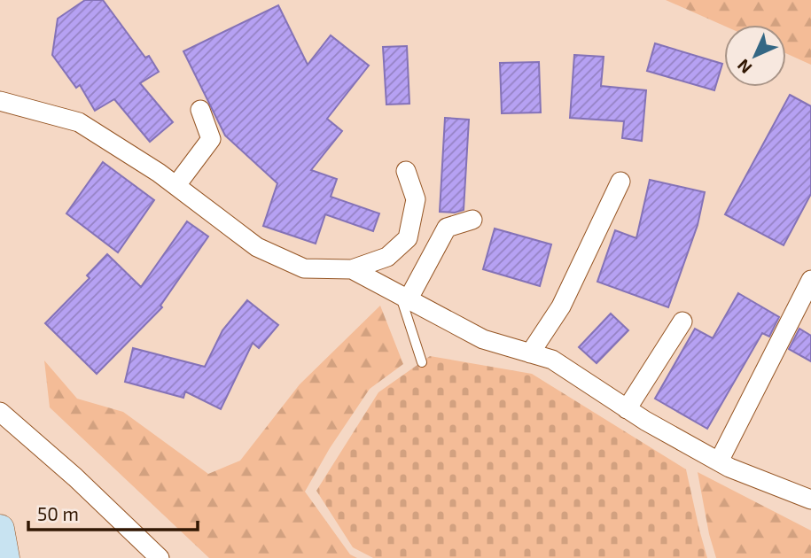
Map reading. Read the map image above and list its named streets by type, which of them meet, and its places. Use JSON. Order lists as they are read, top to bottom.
{
  "scale_bar": "50 m",
  "north": "bottom left"
}
